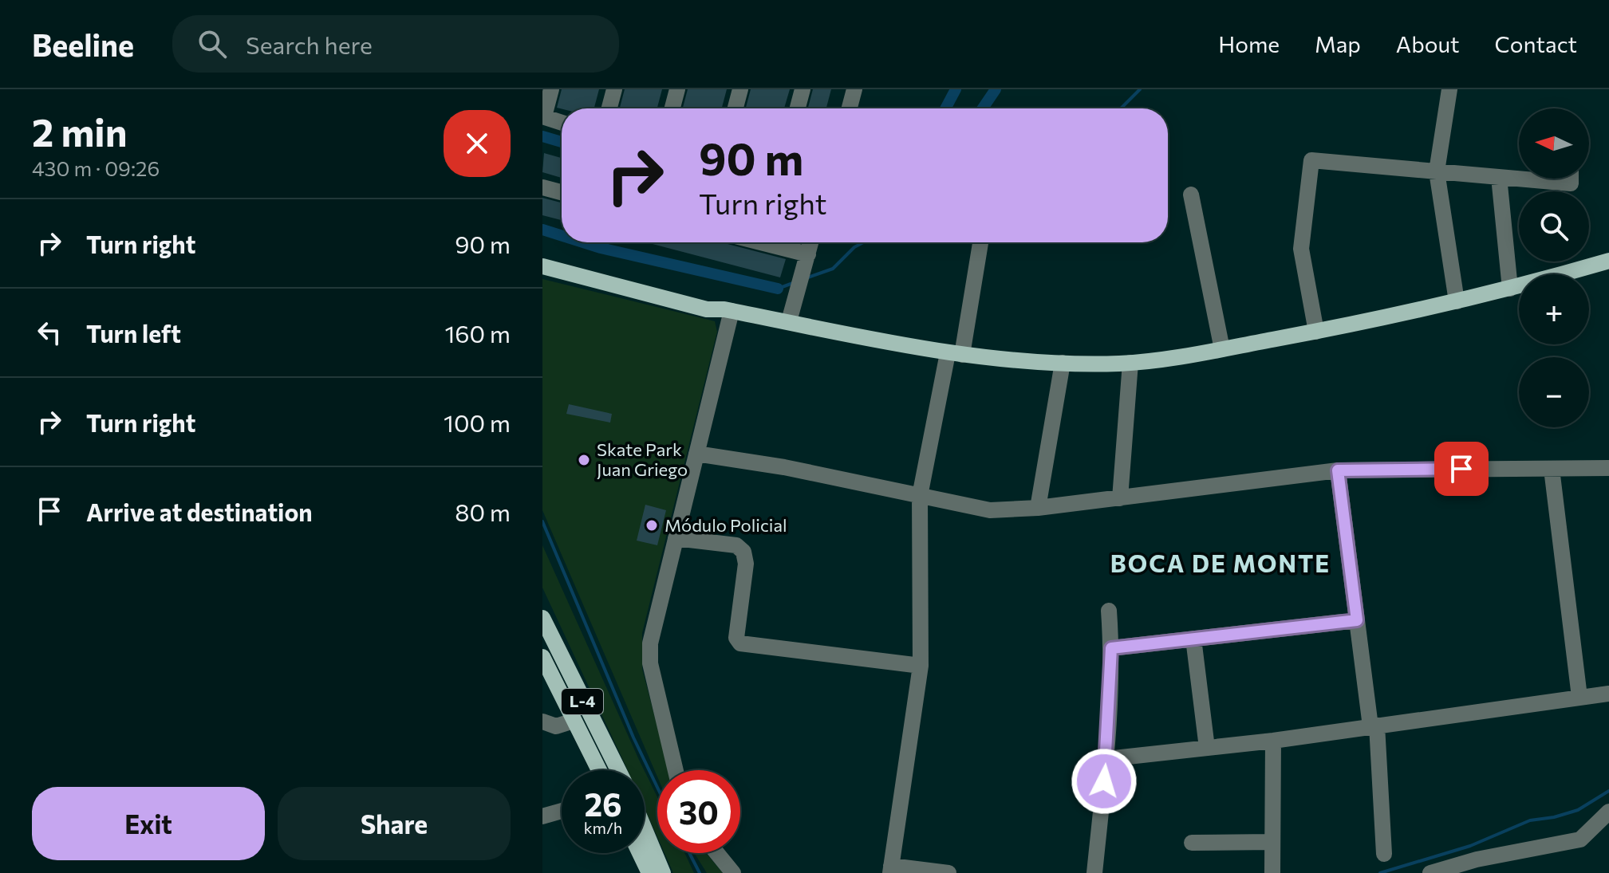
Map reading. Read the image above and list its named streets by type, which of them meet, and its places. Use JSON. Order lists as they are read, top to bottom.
{
  "streets": {
    "main road": ["L-4"]
  },
  "districts": ["BOCA DE MONTE"],
  "places": ["Skate Park Juan Griego", "Módulo Policial"],
  "north": "left",
  "page": {
    "header": "Beeline",
    "search": "Search here",
    "nav": [
      "Home",
      "Map",
      "About",
      "Contact"
    ],
    "heading": ["2 min", "430 m · 09:26"],
    "map_buttons": ["+", "−"],
    "turn": ["90 m", "Turn right"],
    "list": [
      {
        "name": "Turn right",
        "value": "90 m"
      },
      {
        "name": "Turn left",
        "value": "160 m"
      },
      {
        "name": "Turn right",
        "value": "100 m"
      },
      {
        "name": "Arrive at destination",
        "value": "80 m"
      }
    ],
    "speed": "26 km/h",
    "limit": "30",
    "buttons": ["Exit", "Share"]
  }
}
